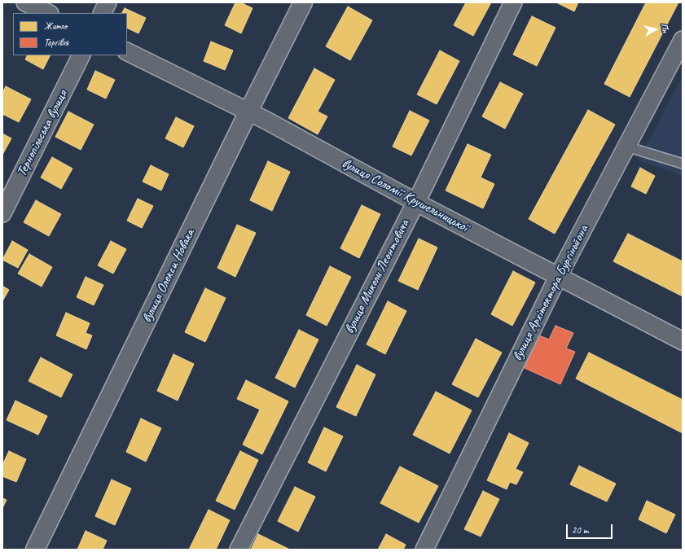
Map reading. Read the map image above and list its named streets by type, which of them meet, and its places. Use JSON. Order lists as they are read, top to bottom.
{
  "streets": {
    "main road": ["вулиця Олекси Новака"],
    "street": [
      "Тернопільська вулиця",
      "вулиця Соломії Крушельницької",
      "вулиця Миколи Леонтовича",
      "вулиця Архітектора Бургіньйона"
    ]
  },
  "crossings": [
    ["вулиця Соломії Крушельницької", "вулиця Олекси Новака"],
    ["вулиця Соломії Крушельницької", "вулиця Миколи Леонтовича"],
    ["вулиця Соломії Крушельницької", "вулиця Архітектора Бургіньйона"]
  ],
  "legend": ["Житло", "Торгівля"],
  "scale_bar": "20 m",
  "north": "right"
}
